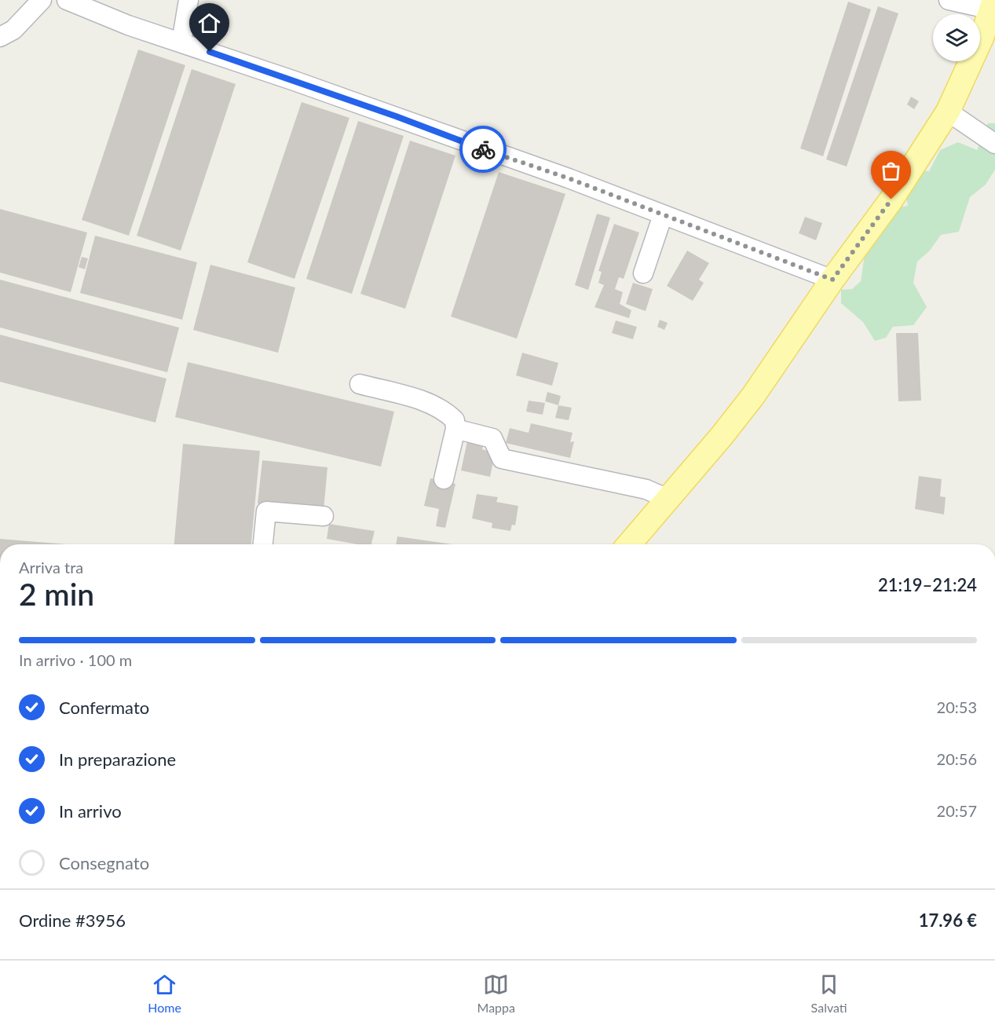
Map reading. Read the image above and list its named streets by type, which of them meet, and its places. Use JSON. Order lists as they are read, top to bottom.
{
  "page": {
    "heading": ["2 min", "Arriva tra", "21:19–21:24"],
    "panel": ["Ordine #3956", "17.96 €"],
    "bar": "In arrivo · 100 m",
    "list": [
      ["Confermato", "20:53"],
      ["In preparazione", "20:56"],
      ["In arrivo", "20:57"],
      "Consegnato"
    ],
    "tabs": ["Home", "Mappa", "Salvati"]
  }
}
